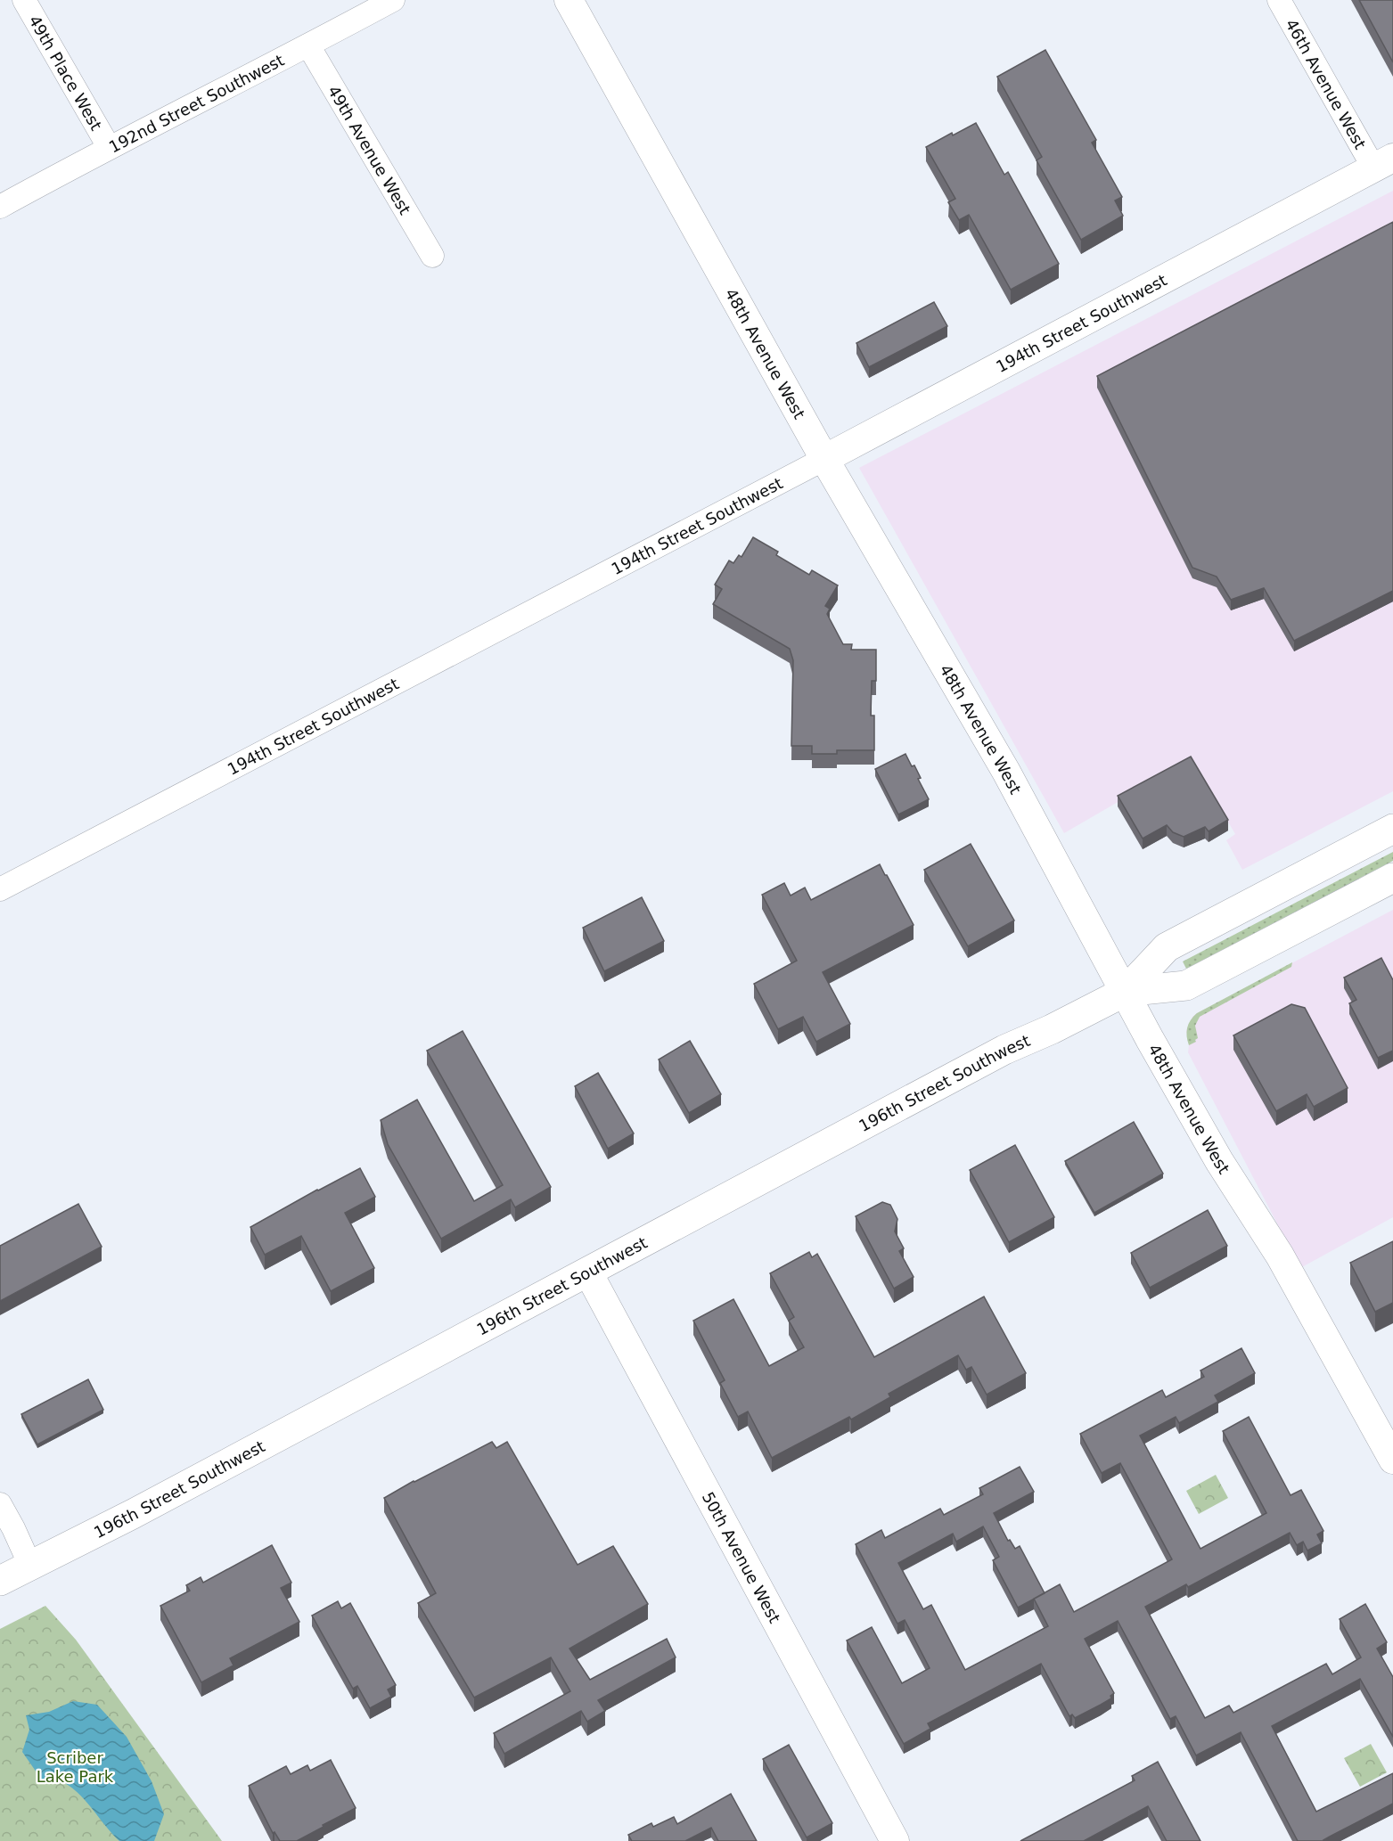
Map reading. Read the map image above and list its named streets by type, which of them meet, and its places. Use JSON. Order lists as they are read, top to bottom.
{
  "streets": {
    "main road": ["196th Street Southwest"],
    "street": [
      "49th Place West",
      "46th Avenue West",
      "192nd Street Southwest",
      "49th Avenue West",
      "194th Street Southwest",
      "48th Avenue West",
      "50th Avenue West"
    ]
  },
  "crossings": [
    ["49th Place West", "192nd Street Southwest"],
    ["46th Avenue West", "194th Street Southwest"],
    ["192nd Street Southwest", "49th Avenue West"],
    ["194th Street Southwest", "48th Avenue West"],
    ["48th Avenue West", "196th Street Southwest"],
    ["196th Street Southwest", "50th Avenue West"]
  ],
  "parks": ["Scriber Lake Park"]
}
